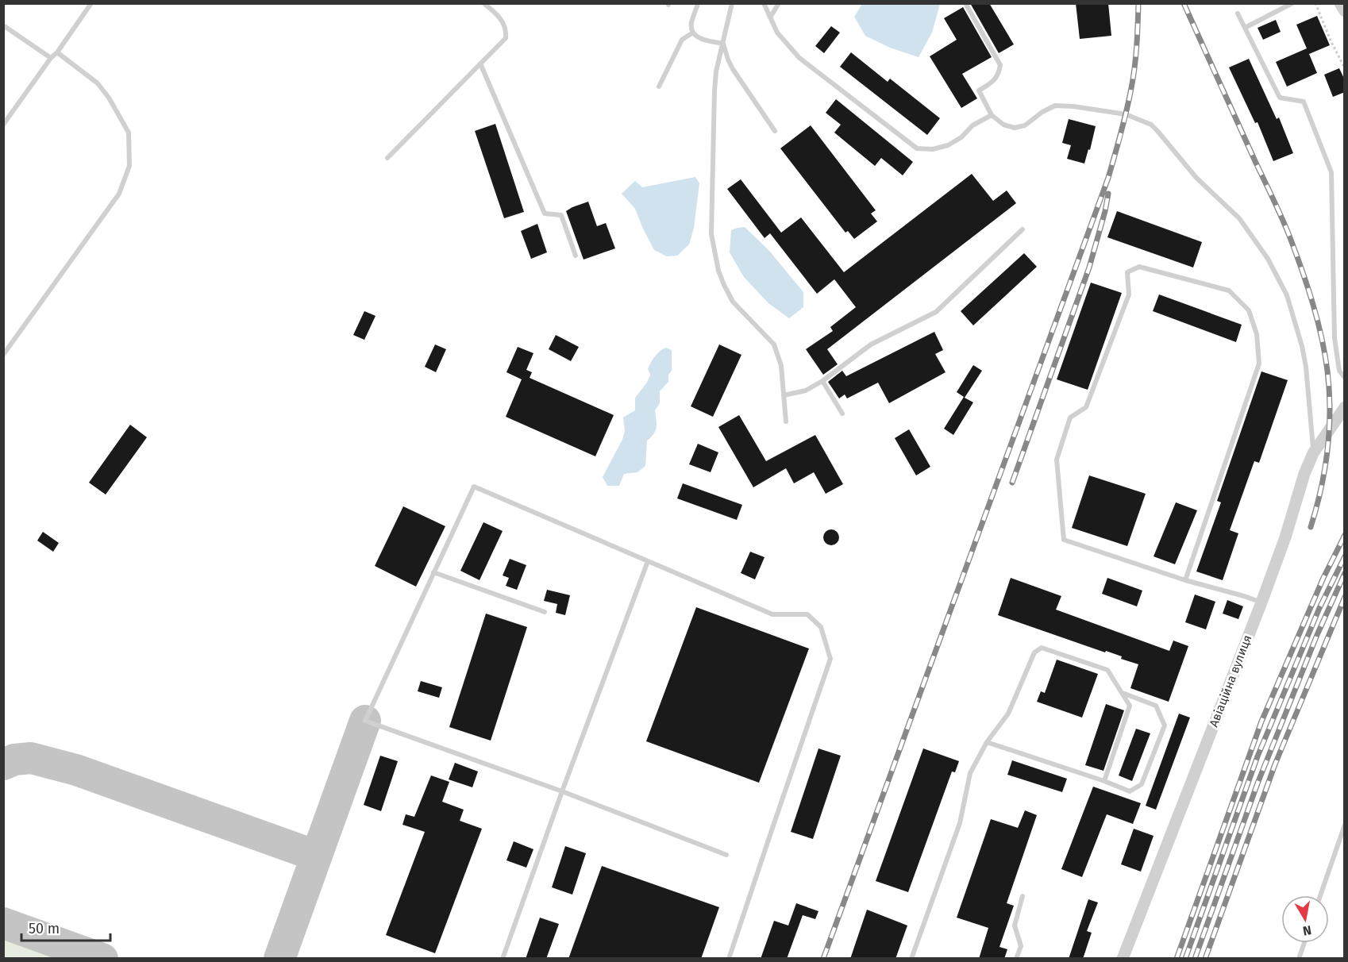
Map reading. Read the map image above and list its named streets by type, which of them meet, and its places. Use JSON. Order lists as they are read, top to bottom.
{
  "streets": {
    "street": ["Авіаційна вулиця"]
  },
  "scale_bar": "50 m",
  "north": "bottom"
}
